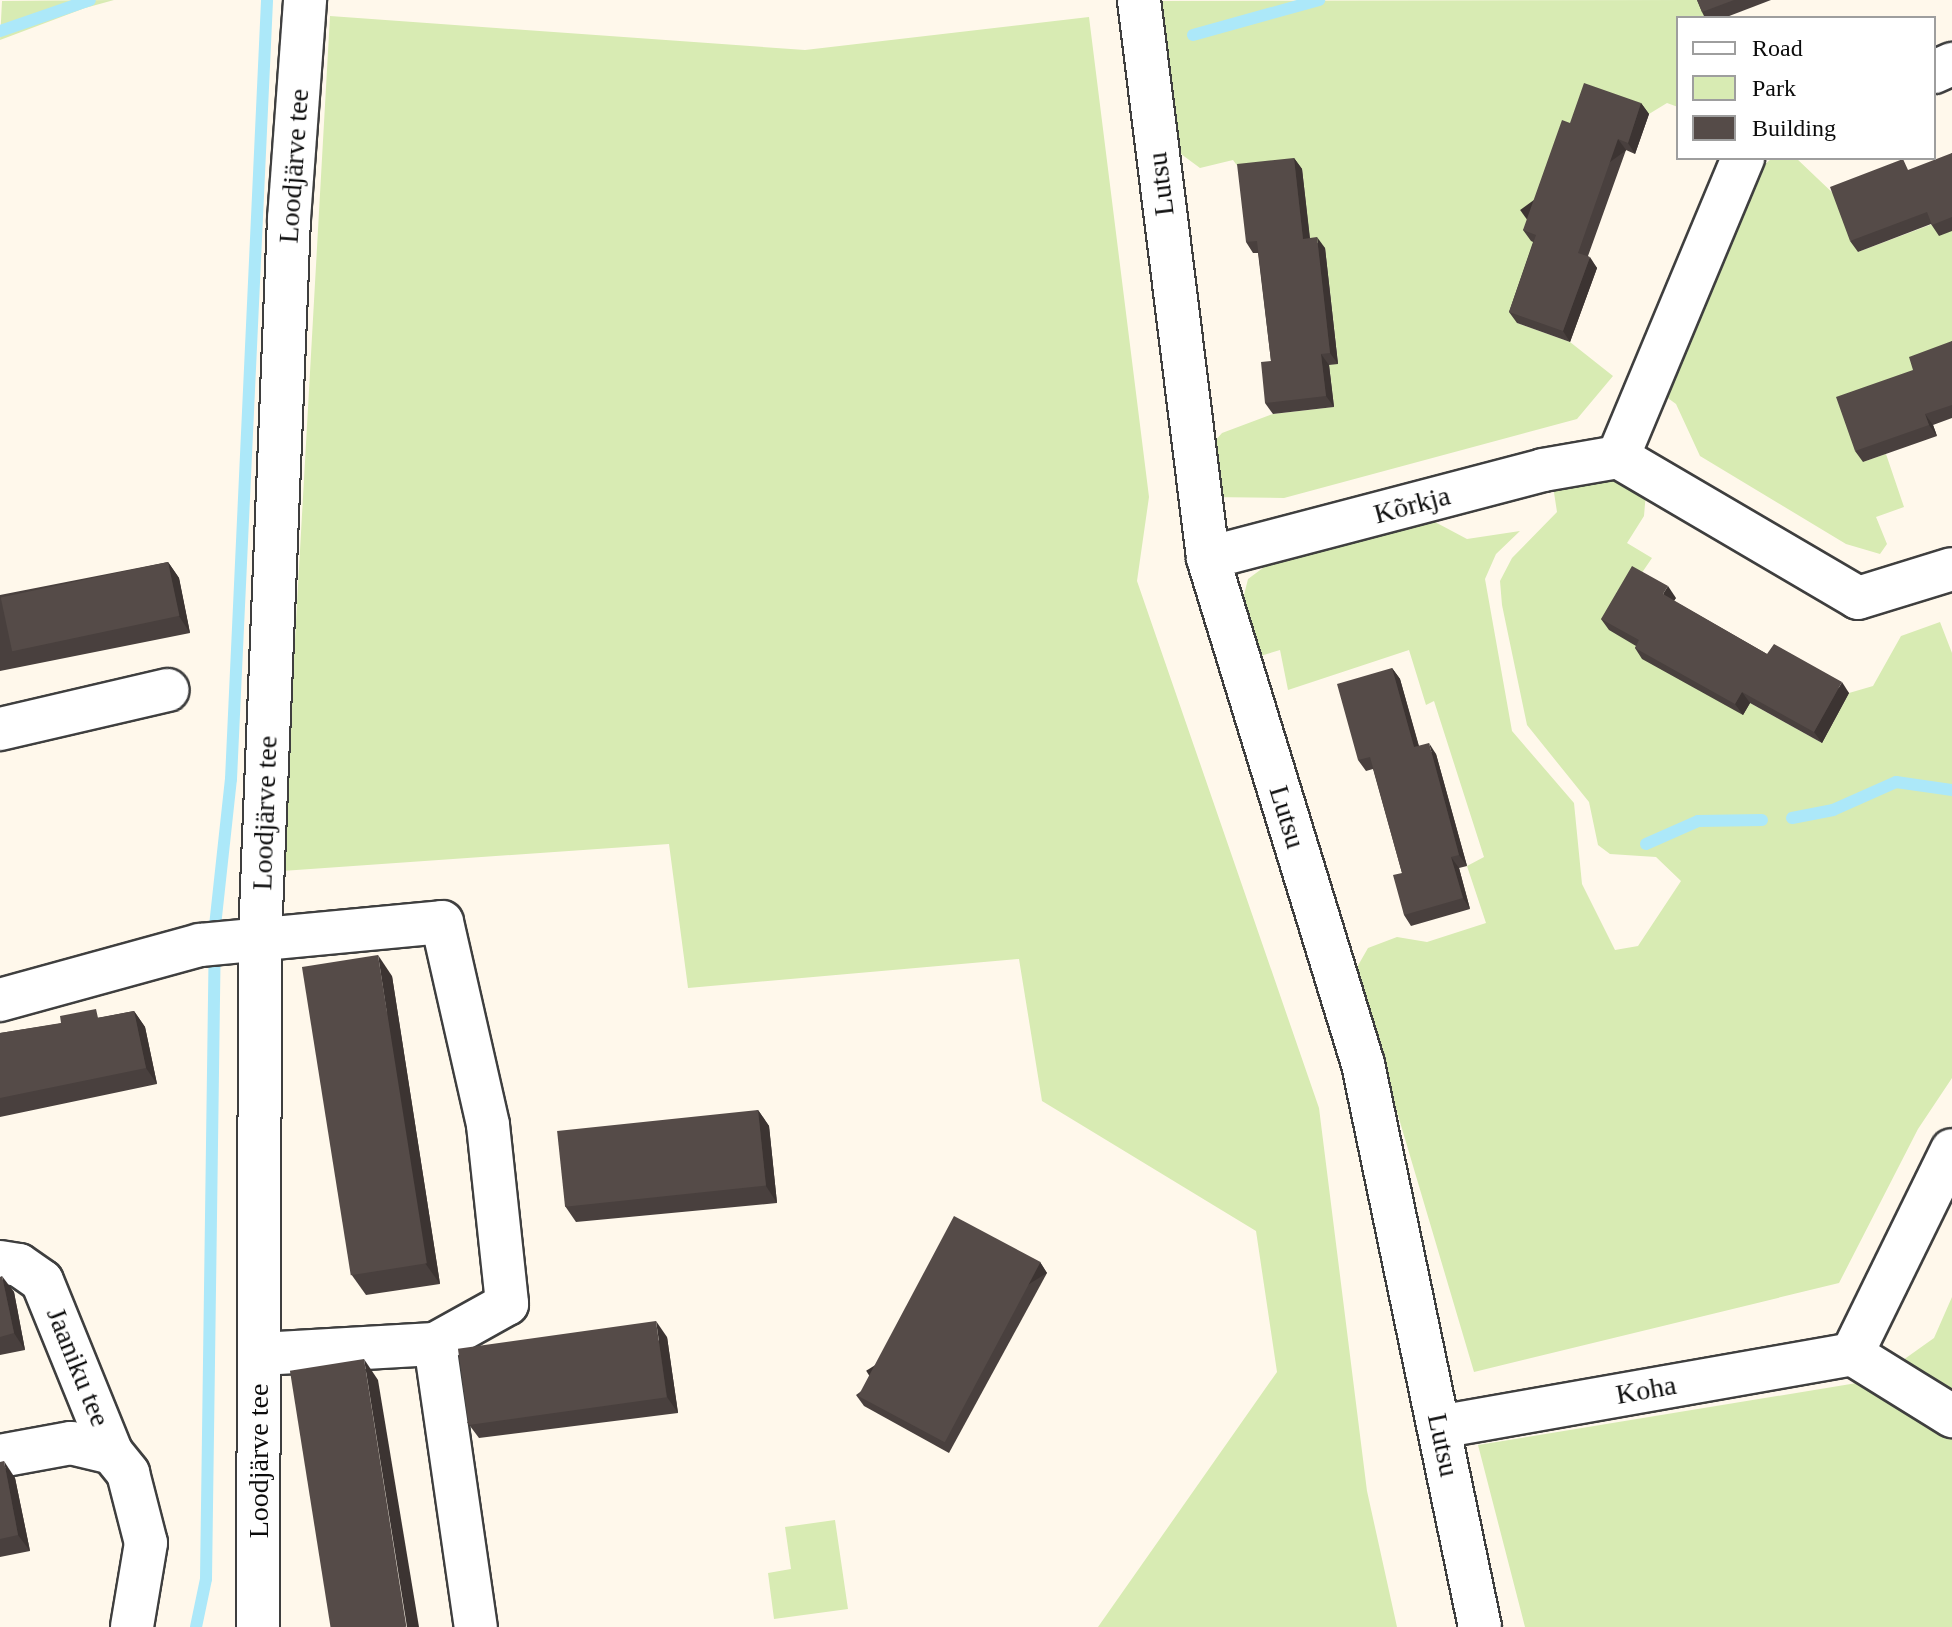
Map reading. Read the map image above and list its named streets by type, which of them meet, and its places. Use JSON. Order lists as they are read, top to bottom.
{
  "streets": {
    "street": [
      "Loodjärve tee",
      "Lutsu",
      "Kõrkja",
      "Jaaniku tee",
      "Koha"
    ]
  },
  "crossings": [
    ["Lutsu", "Kõrkja"],
    ["Lutsu", "Koha"]
  ],
  "legend": ["Road", "Park", "Building"]
}
